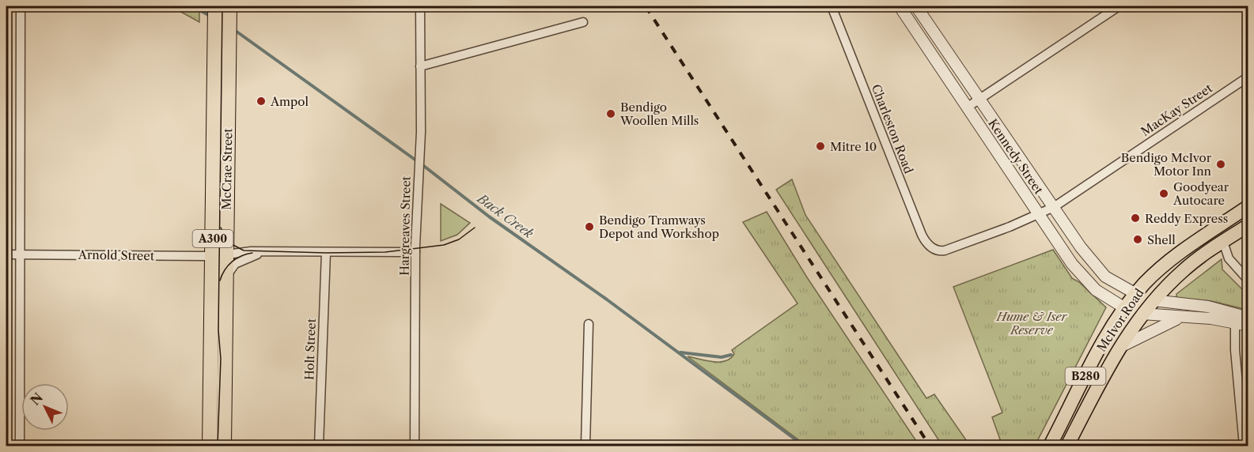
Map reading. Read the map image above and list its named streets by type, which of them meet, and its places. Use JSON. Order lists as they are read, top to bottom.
{
  "streets": {
    "highway": ["McCrae Street", "A300", "Arnold Street"],
    "main road": ["McIvor Road", "B280"],
    "street": [
      "MacKay Street",
      "Charleston Road",
      "Kennedy Street",
      "Hargreaves Street",
      "Holt Street"
    ]
  },
  "crossings": [
    ["MacKay Street", "Charleston Road"],
    ["MacKay Street", "Kennedy Street"],
    ["Kennedy Street", "McIvor Road"],
    ["McCrae Street", "Arnold Street"]
  ],
  "water": ["Back Creek"],
  "parks": ["Hume & Iser Reserve"],
  "places": [
    "Ampol",
    "Bendigo Woollen Mills",
    "Mitre 10",
    "Bendigo McIvor Motor Inn",
    "Goodyear Autocare",
    "Reddy Express",
    "Bendigo Tramways Depot and Workshop",
    "Shell"
  ],
  "north": "top left"
}
